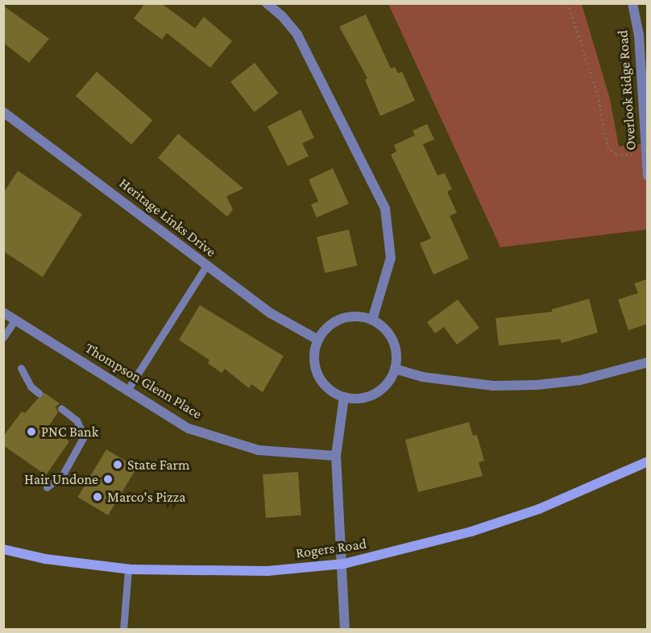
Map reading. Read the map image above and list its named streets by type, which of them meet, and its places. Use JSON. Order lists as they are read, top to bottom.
{
  "streets": {
    "main road": ["Rogers Road"],
    "street": ["Overlook Ridge Road", "Heritage Links Drive", "Thompson Glenn Place"]
  },
  "places": [
    "PNC Bank",
    "State Farm",
    "Hair Undone",
    "Marco's Pizza"
  ]
}
